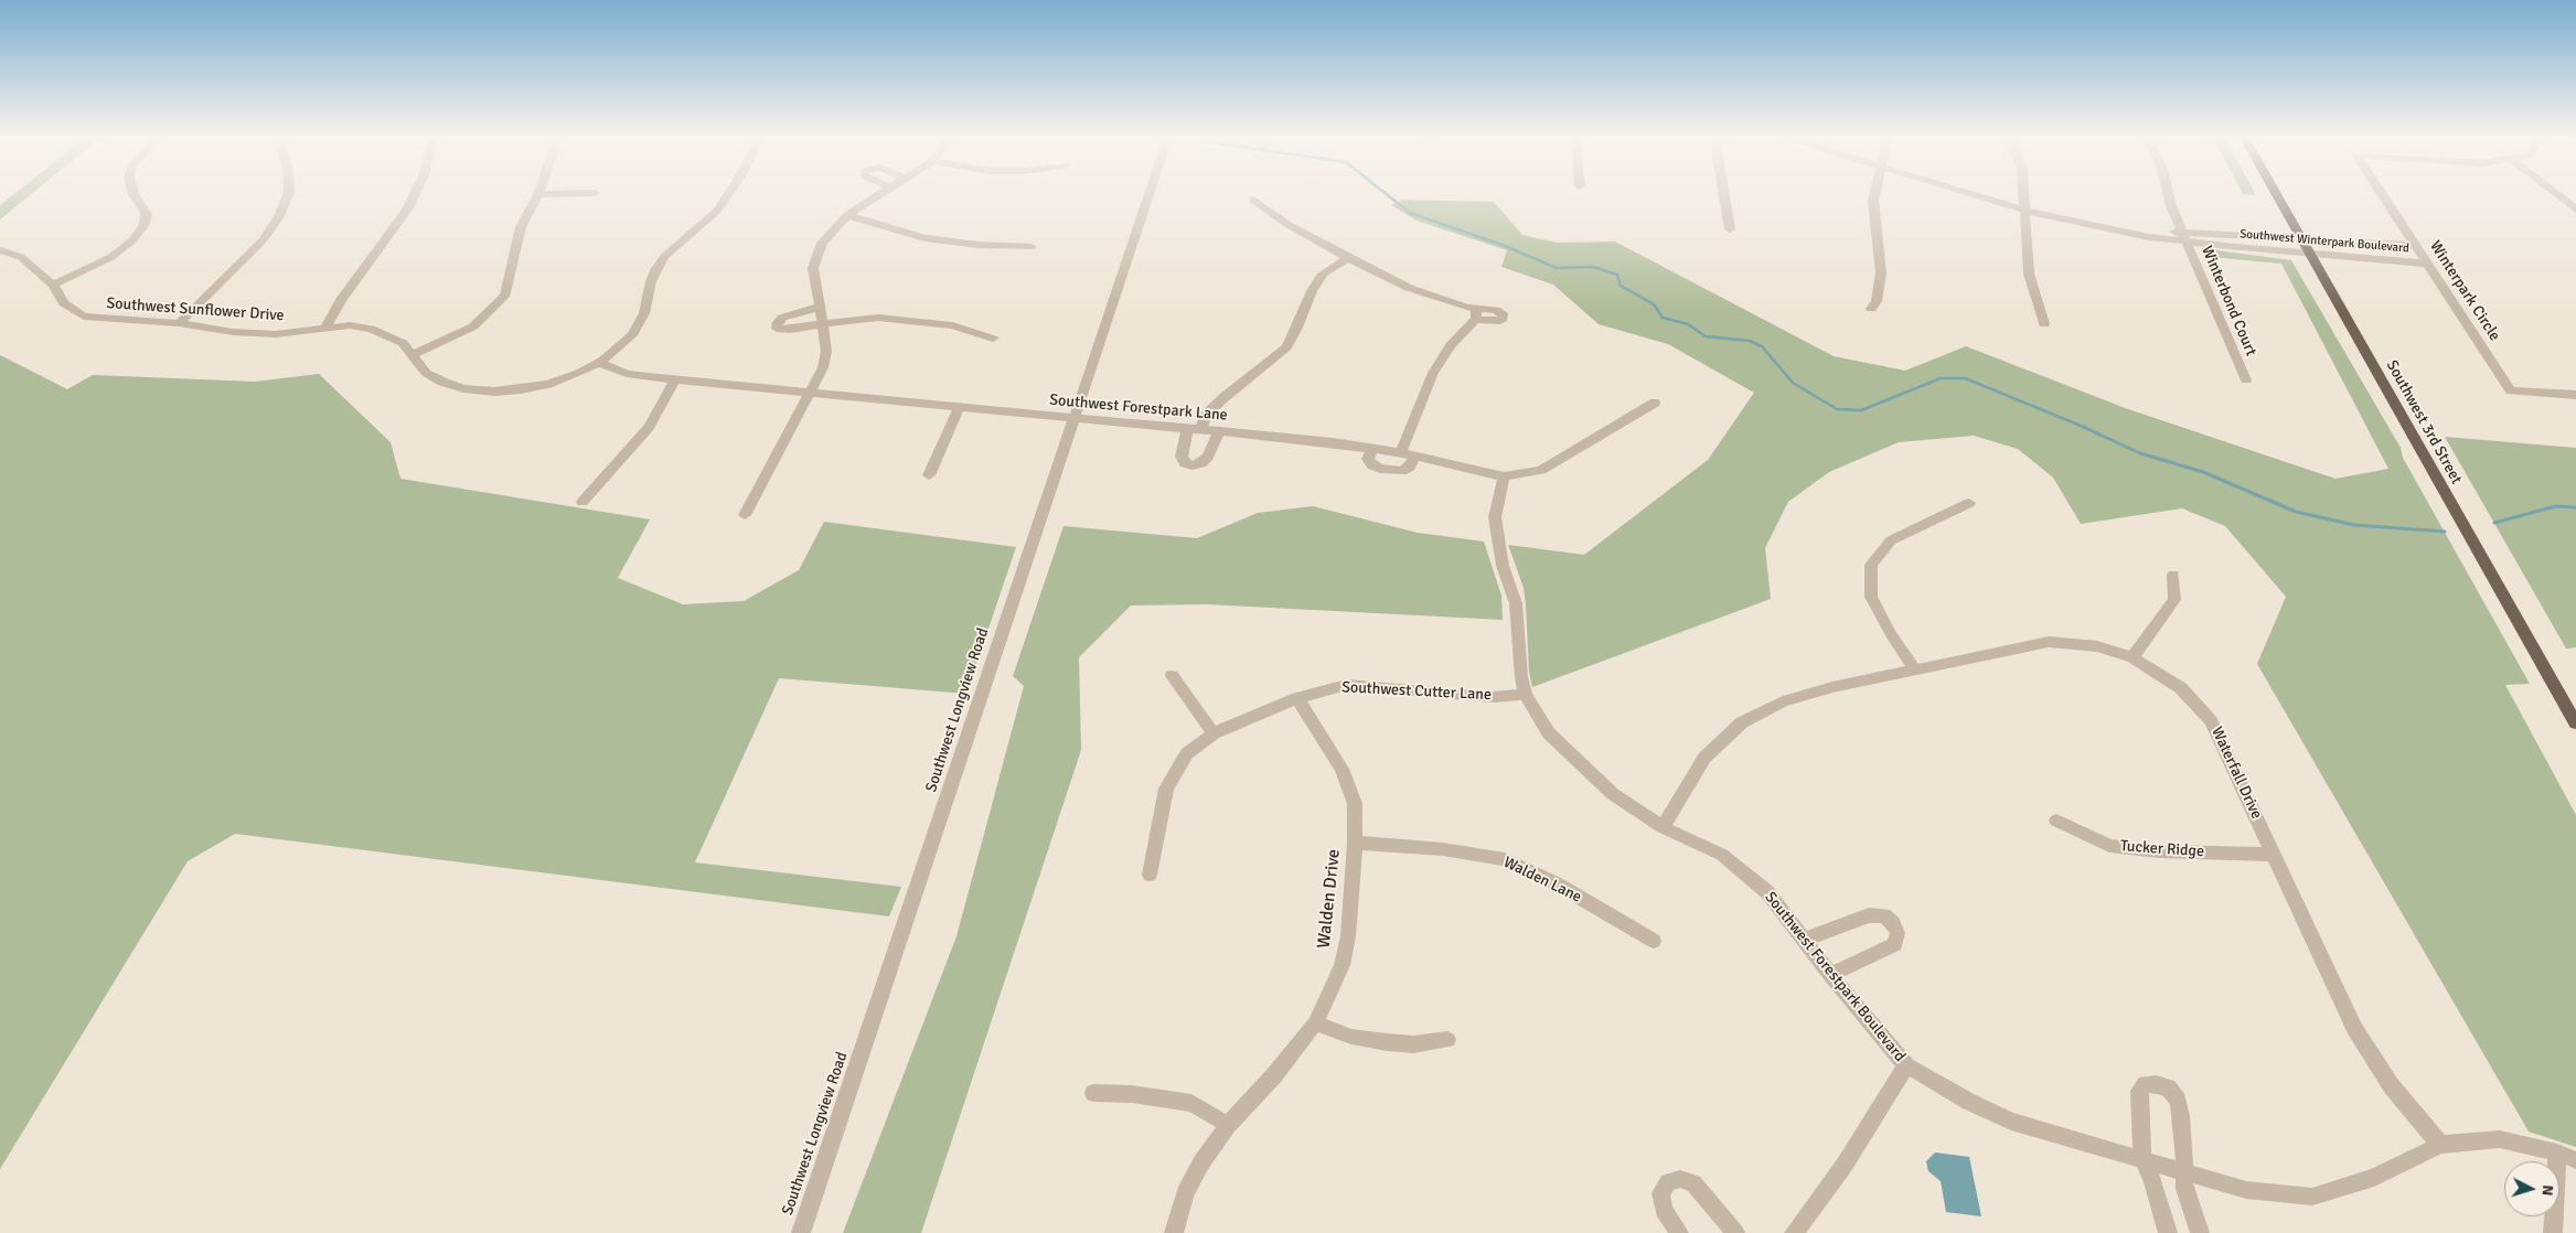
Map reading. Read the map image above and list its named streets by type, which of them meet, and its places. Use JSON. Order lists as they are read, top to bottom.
{
  "streets": {
    "main road": ["Southwest 3rd Street"],
    "street": [
      "Southwest Winterpark Boulevard",
      "Winterpark Circle",
      "Winterbond Court",
      "Southwest Sunflower Drive",
      "Southwest Forestpark Lane",
      "Southwest Cutter Lane",
      "Southwest Longview Road",
      "Waterfall Drive",
      "Tucker Ridge",
      "Walden Lane",
      "Walden Drive",
      "Southwest Forestpark Boulevard"
    ]
  },
  "crossings": [
    ["Southwest Winterpark Boulevard", "Winterpark Circle"],
    ["Southwest Winterpark Boulevard", "Winterbond Court"],
    ["Southwest Winterpark Boulevard", "Southwest 3rd Street"],
    ["Southwest Sunflower Drive", "Southwest Forestpark Lane"],
    ["Southwest Forestpark Lane", "Southwest Longview Road"],
    ["Southwest Forestpark Lane", "Southwest Forestpark Boulevard"],
    ["Southwest Cutter Lane", "Walden Drive"],
    ["Southwest Cutter Lane", "Southwest Forestpark Boulevard"],
    ["Waterfall Drive", "Tucker Ridge"],
    ["Waterfall Drive", "Southwest Forestpark Boulevard"],
    ["Walden Lane", "Walden Drive"]
  ],
  "north": "right"
}
